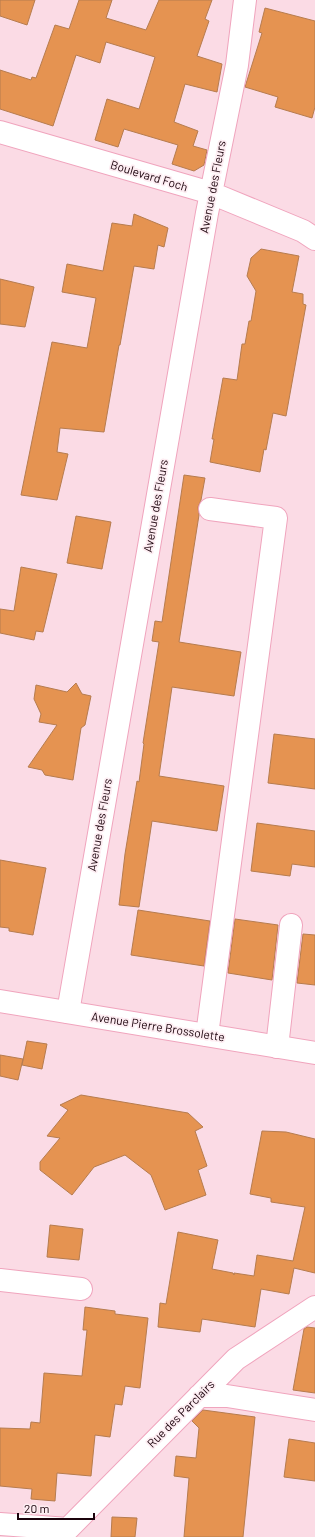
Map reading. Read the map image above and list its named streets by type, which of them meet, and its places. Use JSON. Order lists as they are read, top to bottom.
{
  "streets": {
    "street": [
      "Boulevard Foch",
      "Avenue des Fleurs",
      "Avenue Pierre Brossolette",
      "Rue des Parclairs"
    ]
  },
  "crossings": [
    ["Boulevard Foch", "Avenue des Fleurs"],
    ["Avenue des Fleurs", "Avenue Pierre Brossolette"]
  ],
  "scale_bar": "20 m"
}
